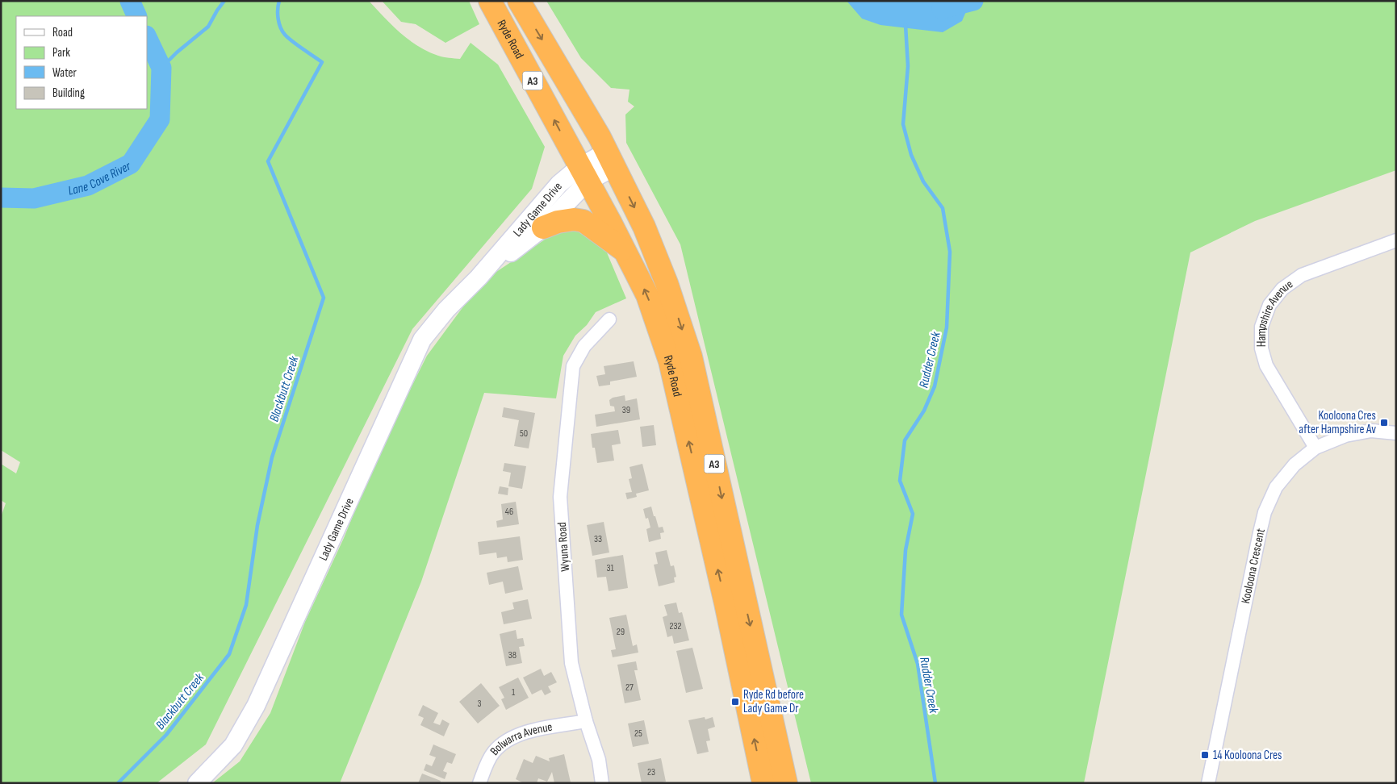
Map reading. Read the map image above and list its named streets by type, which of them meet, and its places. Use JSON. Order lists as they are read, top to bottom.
{
  "streets": {
    "highway": ["Ryde Road", "A3"],
    "main road": ["Lady Game Drive"],
    "street": [
      "Hampshire Avenue",
      "Wyuna Road",
      "Kooloona Crescent",
      "Bolwarra Avenue"
    ]
  },
  "crossings": [
    ["Ryde Road", "Lady Game Drive"],
    ["Hampshire Avenue", "Kooloona Crescent"],
    ["Wyuna Road", "Bolwarra Avenue"]
  ],
  "water": ["Lane Cove River", "Rudder Creek", "Blackbutt Creek"],
  "places": {
    "transit": ["Kooloona Cres after Hampshire Av", "Ryde Rd before Lady Game Dr", "14 Kooloona Cres"]
  },
  "house_numbers": [
    "39",
    "50",
    "46",
    "33",
    "31",
    "232",
    "29",
    "38",
    "27",
    "1",
    "3",
    "25",
    "23"
  ],
  "legend": [
    "Road",
    "Park",
    "Water",
    "Building"
  ]
}
